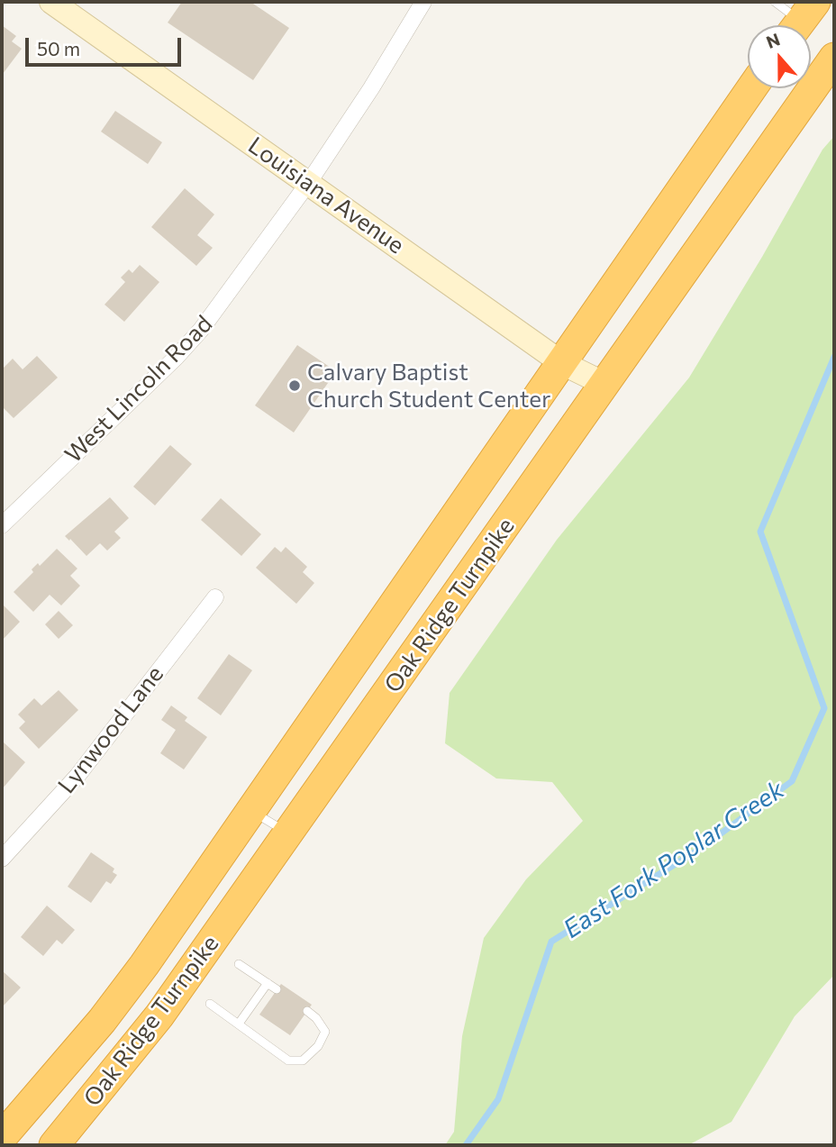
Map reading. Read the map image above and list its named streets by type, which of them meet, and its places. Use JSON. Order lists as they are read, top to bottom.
{
  "streets": {
    "highway": ["Oak Ridge Turnpike"],
    "street": ["Louisiana Avenue", "West Lincoln Road", "Lynwood Lane"]
  },
  "crossings": [
    ["Louisiana Avenue", "West Lincoln Road"],
    ["Louisiana Avenue", "Oak Ridge Turnpike"]
  ],
  "water": ["East Fork Poplar Creek"],
  "places": ["Calvary Baptist Church Student Center"],
  "scale_bar": "50 m",
  "north": "top"
}
